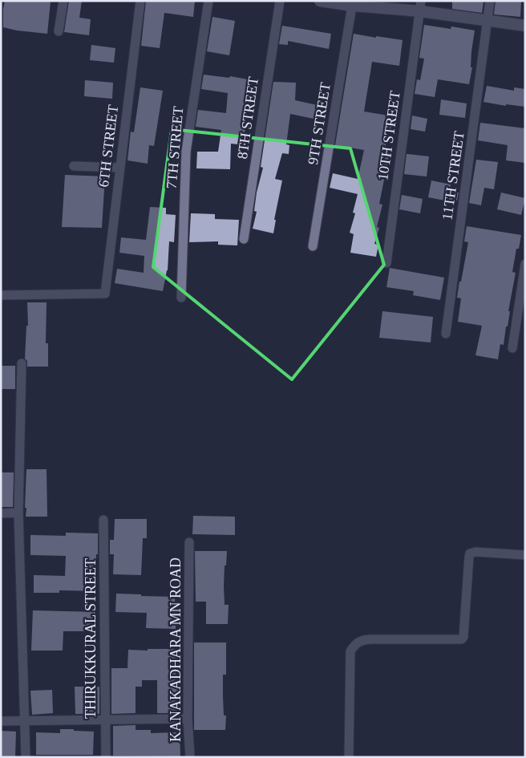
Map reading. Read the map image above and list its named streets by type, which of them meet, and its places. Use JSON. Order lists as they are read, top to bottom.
{
  "streets": {
    "street": [
      "8TH STREET",
      "9TH STREET",
      "10TH STREET",
      "6TH STREET",
      "7TH STREET",
      "11TH STREET",
      "THIRUKKURAL STREET",
      "KANAKADHARA MN ROAD"
    ]
  }
}
